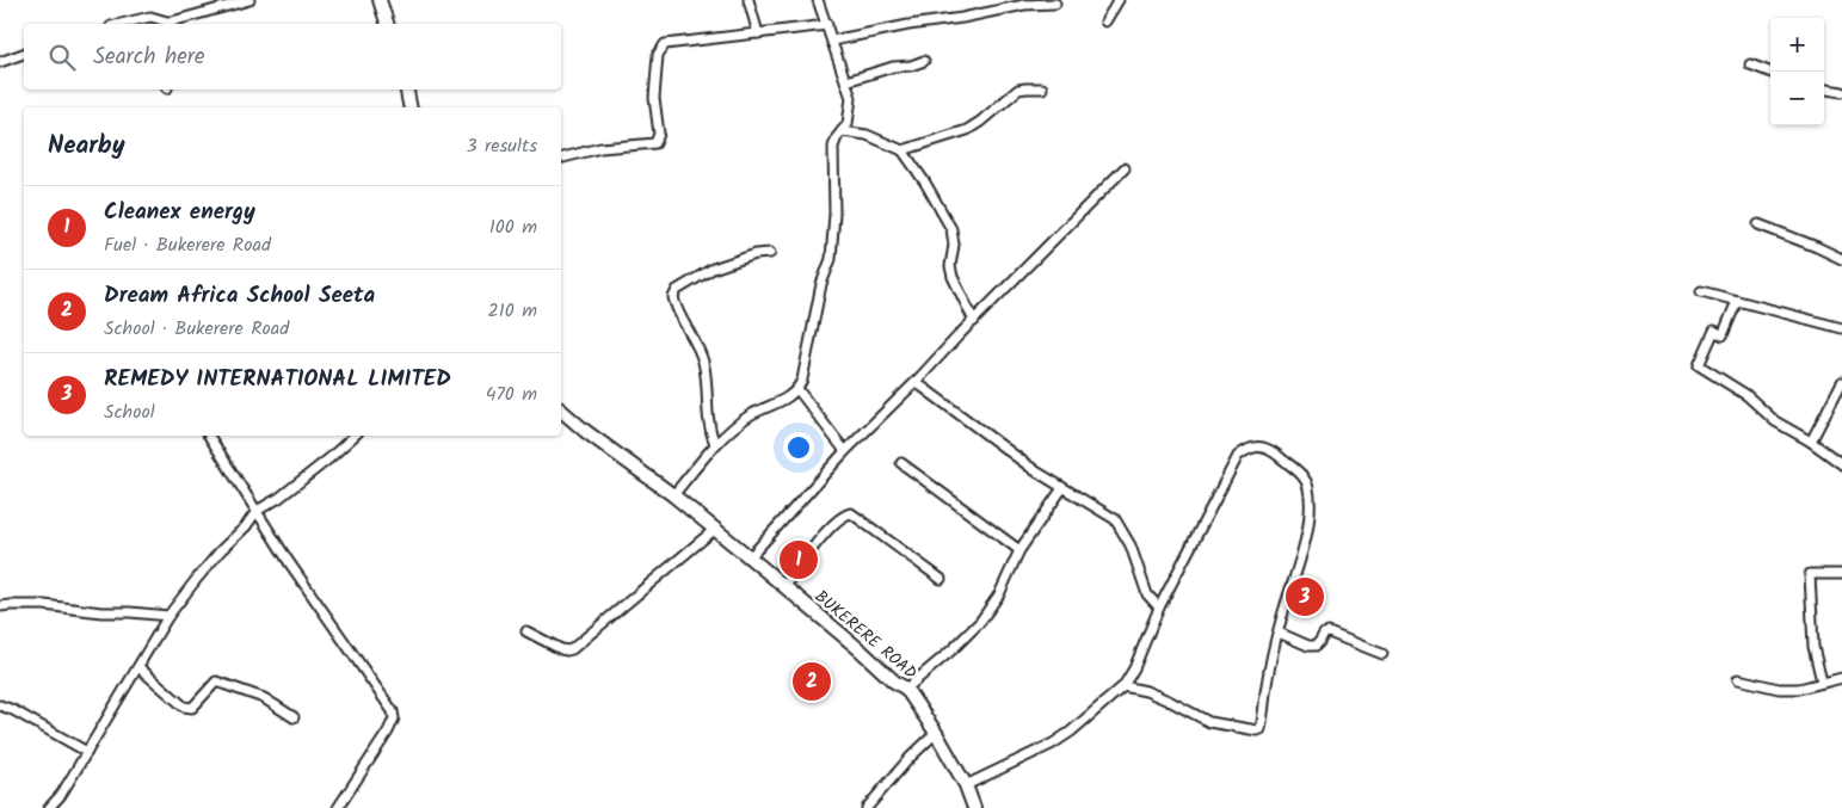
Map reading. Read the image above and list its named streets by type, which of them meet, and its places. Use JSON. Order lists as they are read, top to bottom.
{
  "streets": {
    "main road": ["BUKERERE ROAD"]
  },
  "page": {
    "map_buttons": ["+", "−"],
    "search": "Search here",
    "heading": ["Nearby", "3 results"],
    "list": [
      {
        "mark": "1",
        "name": "Cleanex energy",
        "note": "Fuel · Bukerere Road",
        "value": "100 m"
      },
      {
        "mark": "2",
        "name": "Dream Africa School Seeta",
        "note": "School · Bukerere Road",
        "value": "210 m"
      },
      {
        "mark": "3",
        "name": "REMEDY INTERNATIONAL LIMITED",
        "note": "School",
        "value": "470 m"
      }
    ],
    "pins": ["1", "3", "2"]
  }
}
